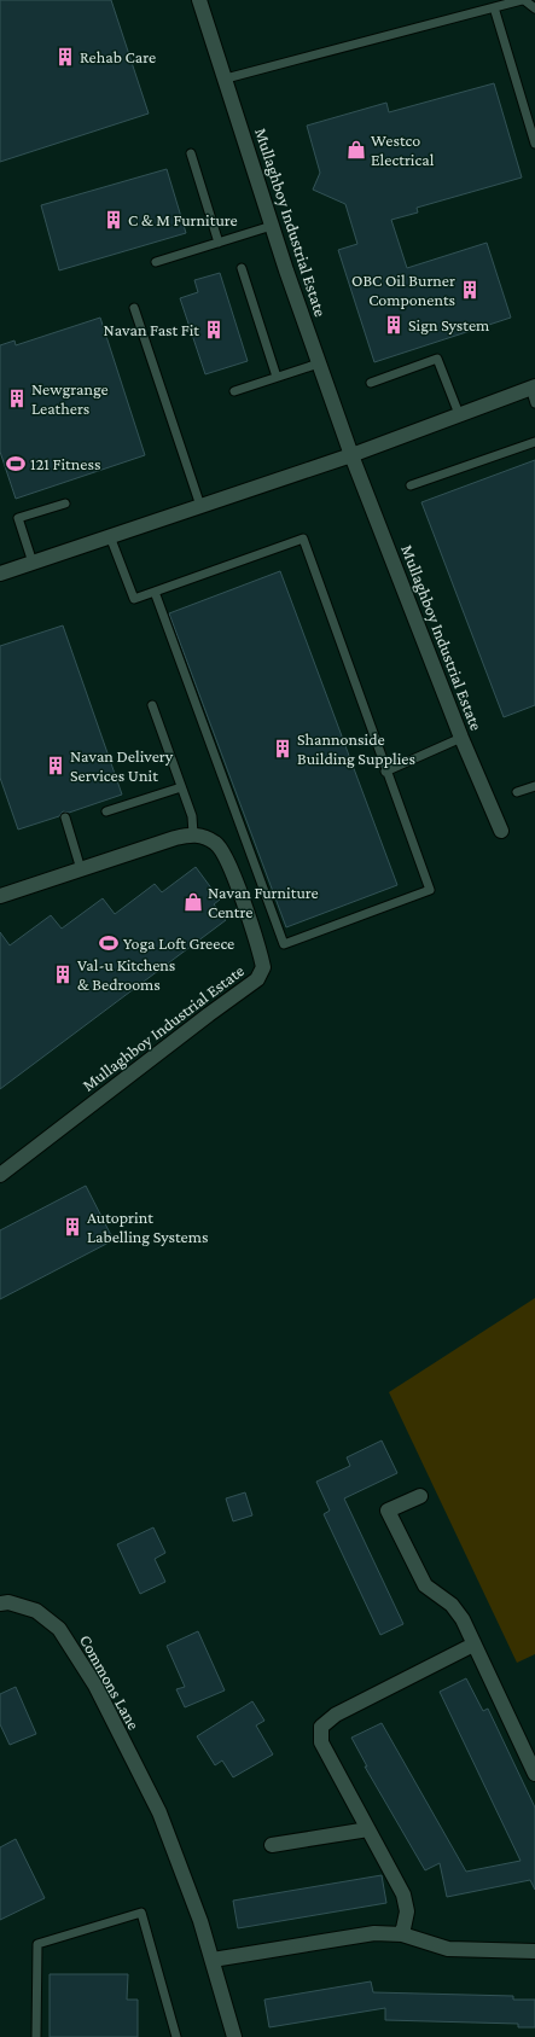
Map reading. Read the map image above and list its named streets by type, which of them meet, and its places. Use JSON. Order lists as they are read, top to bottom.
{
  "streets": {
    "street": ["Mullaghboy Industrial Estate", "Commons Lane"]
  },
  "places": {
    "building": [
      "Rehab Care",
      "C & M Furniture",
      "OBC Oil Burner Components",
      "Sign System",
      "Navan Fast Fit",
      "Newgrange Leathers",
      "Shannonside Building Supplies",
      "Navan Delivery Services Unit",
      "Val-u Kitchens & Bedrooms",
      "Autoprint Labelling Systems"
    ],
    "shop": ["Westco Electrical", "Navan Furniture Centre"],
    "sports": ["121 Fitness", "Yoga Loft Greece"]
  }
}
